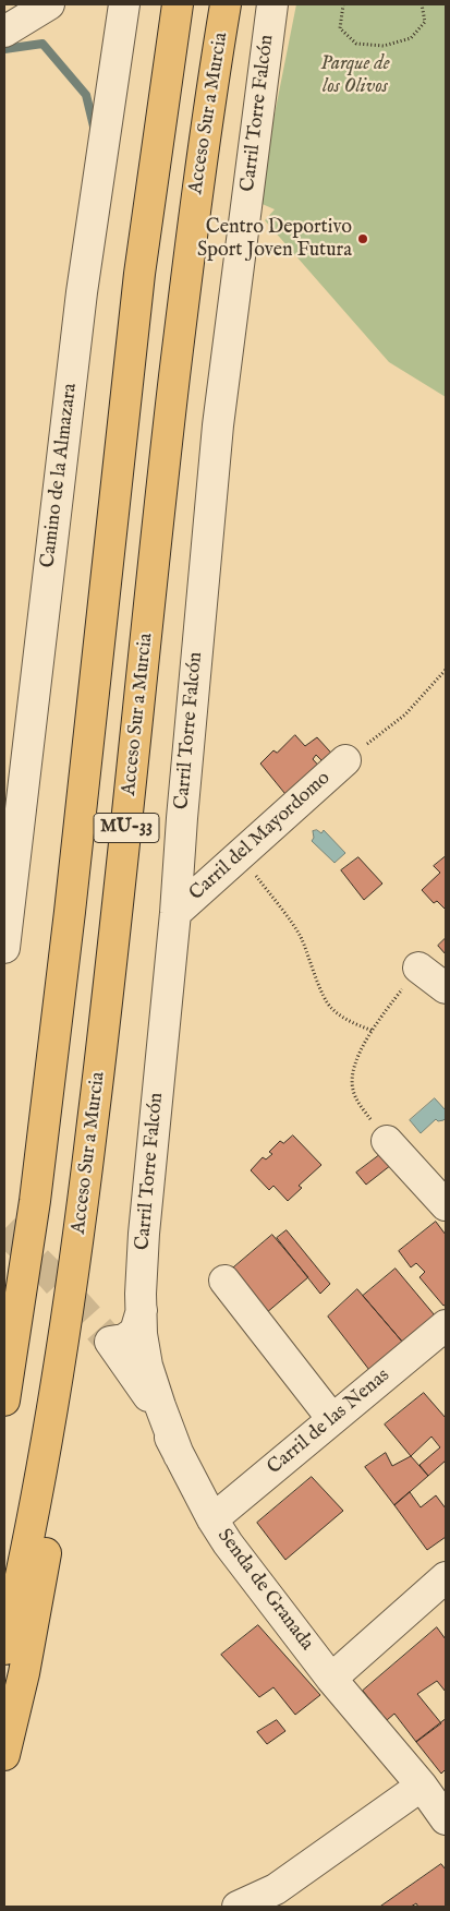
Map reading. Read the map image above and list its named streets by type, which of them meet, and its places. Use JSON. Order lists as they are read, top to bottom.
{
  "streets": {
    "highway": ["Acceso Sur a Murcia", "MU-33"],
    "street": [
      "Carril Torre Falcón",
      "Camino de la Almazara",
      "Carril del Mayordomo",
      "Carril de las Nenas",
      "Senda de Granada"
    ]
  },
  "crossings": [
    ["Carril Torre Falcón", "Carril del Mayordomo"],
    ["Carril Torre Falcón", "Senda de Granada"],
    ["Carril de las Nenas", "Senda de Granada"]
  ],
  "parks": ["Parque de los Olivos"],
  "places": ["Centro Deportivo Sport Joven Futura"]
}
